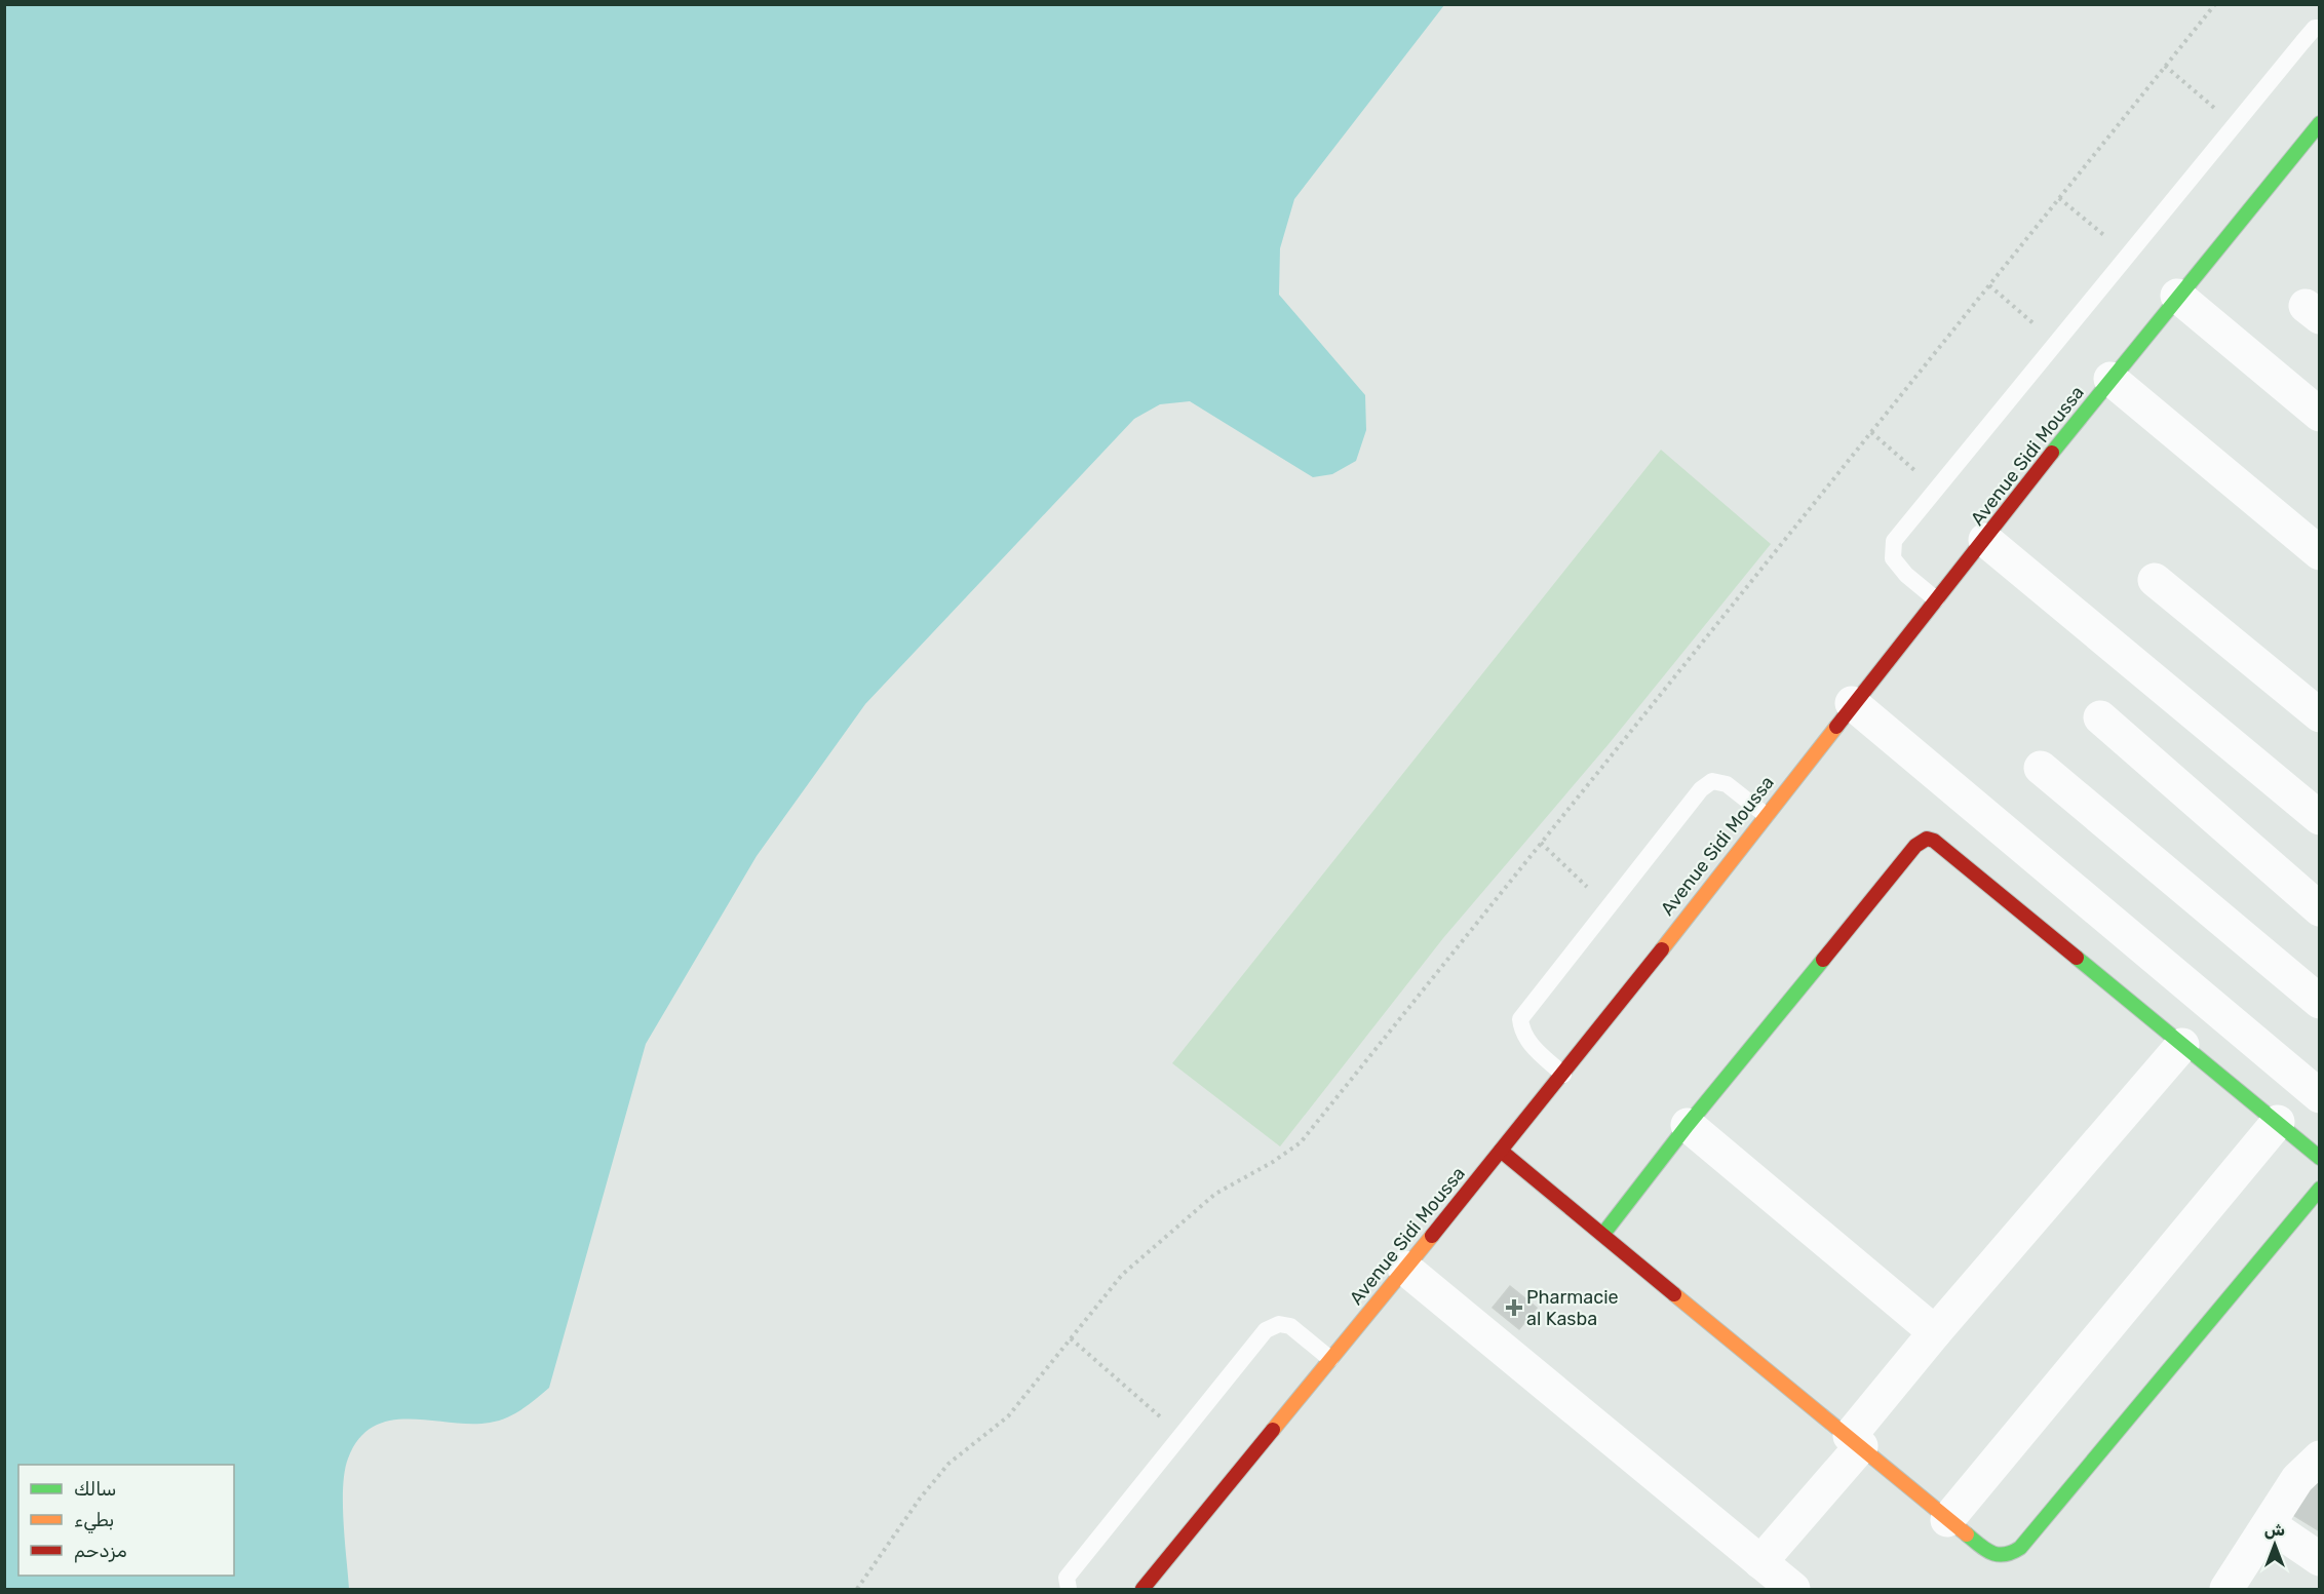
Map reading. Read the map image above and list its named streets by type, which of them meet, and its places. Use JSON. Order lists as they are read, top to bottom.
{
  "streets": {
    "street": ["Avenue Sidi Moussa"]
  },
  "places": {
    "health": ["Pharmacie al Kasba"]
  },
  "legend": ["سالك", "بطيء", "مزدحم"],
  "north": "top"
}
